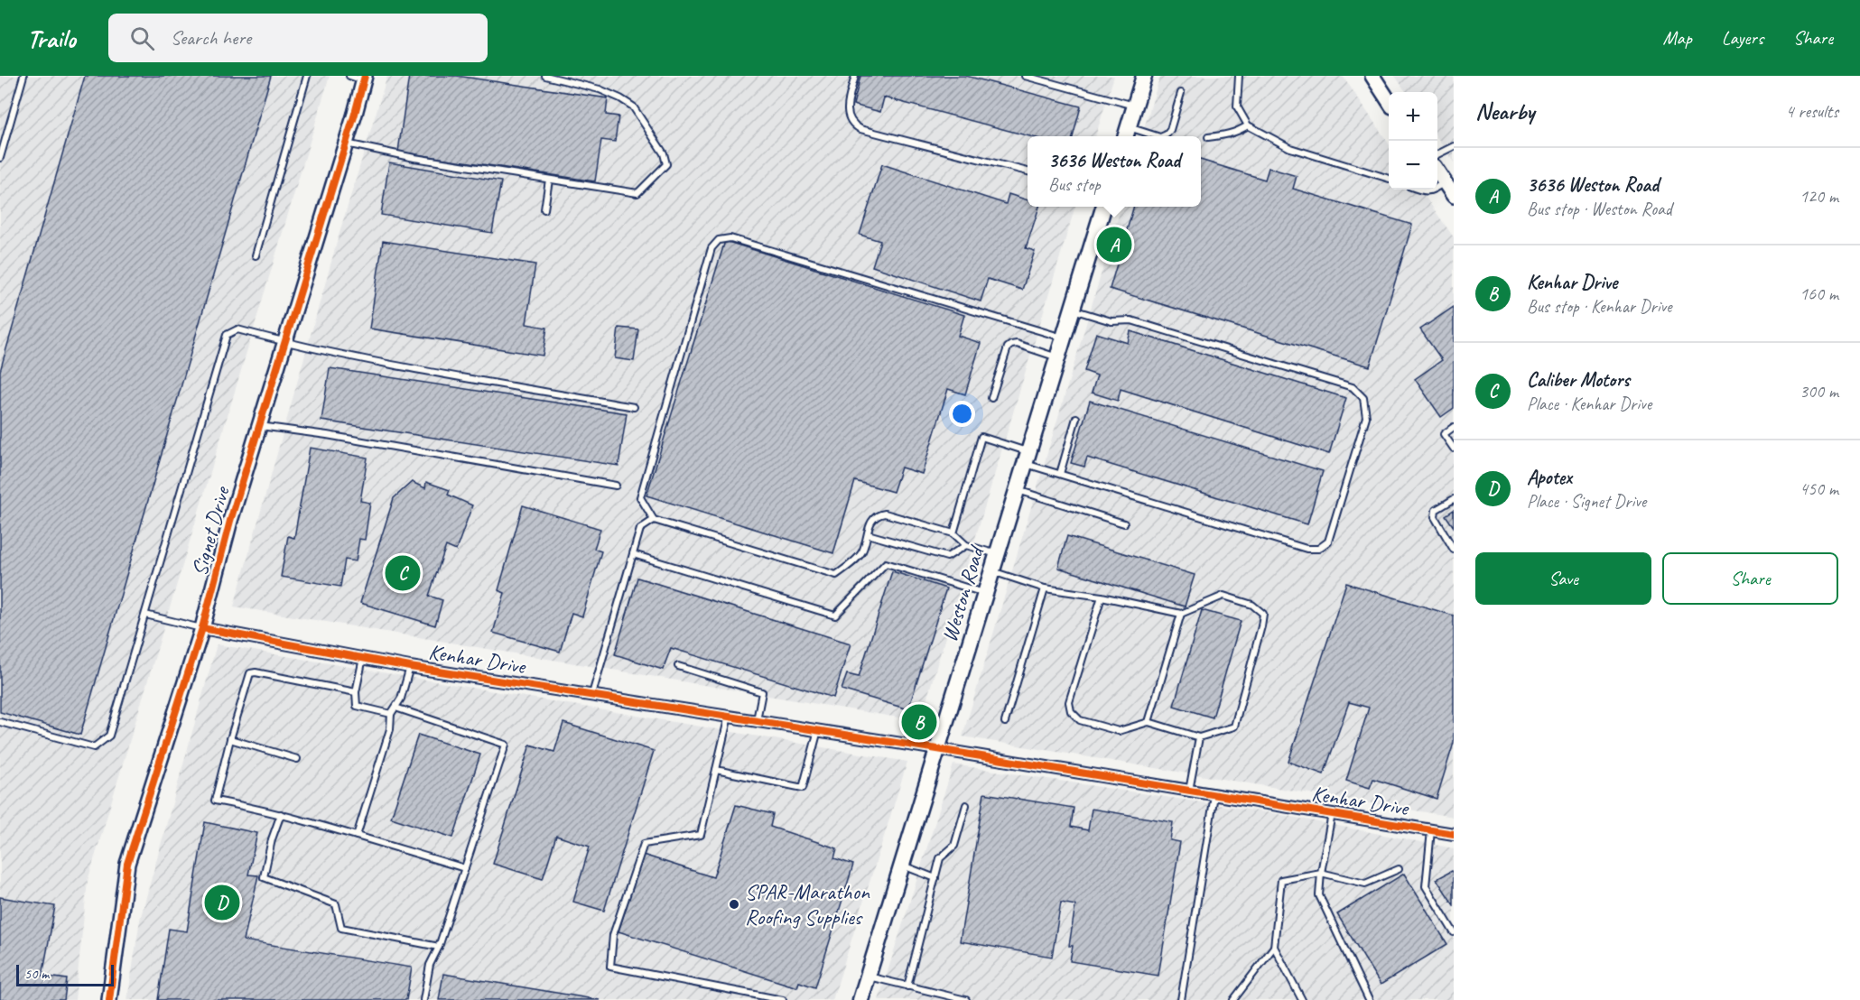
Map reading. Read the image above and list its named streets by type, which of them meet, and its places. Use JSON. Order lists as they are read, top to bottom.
{
  "streets": {
    "main road": ["Weston Road"],
    "street": ["Signet Drive", "Kenhar Drive"]
  },
  "crossings": [
    ["Signet Drive", "Kenhar Drive"],
    ["Weston Road", "Kenhar Drive"]
  ],
  "places": ["SPAR-Marathon Roofing Supplies"],
  "scale_bar": "50 m",
  "page": {
    "header": "Trailo",
    "search": "Search here",
    "nav": ["Map", "Layers", "Share"],
    "heading": ["Nearby", "4 results"],
    "map_buttons": ["+", "−"],
    "popup": ["3636 Weston Road", "Bus stop"],
    "list": [
      {
        "mark": "A",
        "name": "3636 Weston Road",
        "note": "Bus stop · Weston Road",
        "value": "120 m"
      },
      {
        "mark": "B",
        "name": "Kenhar Drive",
        "note": "Bus stop · Kenhar Drive",
        "value": "160 m"
      },
      {
        "mark": "C",
        "name": "Caliber Motors",
        "note": "Place · Kenhar Drive",
        "value": "300 m"
      },
      {
        "mark": "D",
        "name": "Apotex",
        "note": "Place · Signet Drive",
        "value": "450 m"
      }
    ],
    "pins": [
      "A",
      "C",
      "B",
      "D"
    ],
    "buttons": ["Save", "Share"],
    "scale": "50 m"
  }
}
